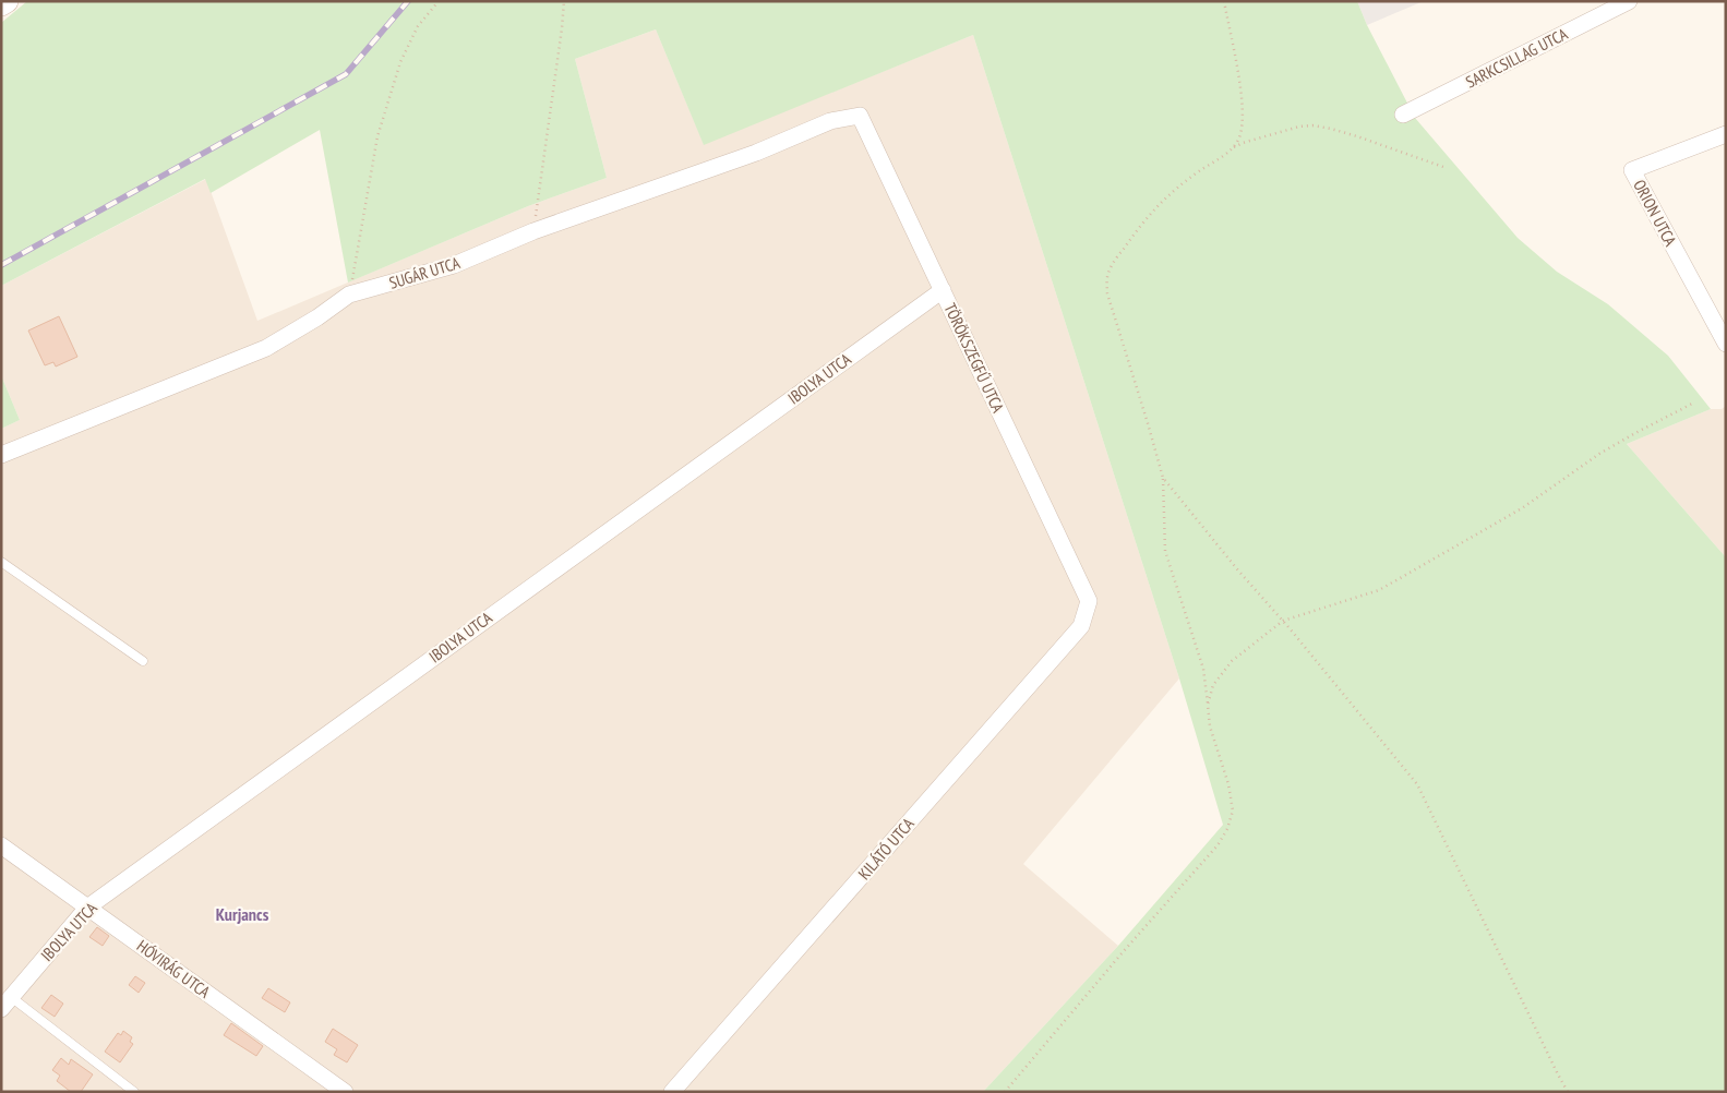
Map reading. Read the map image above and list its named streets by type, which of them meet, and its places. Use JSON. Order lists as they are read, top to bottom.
{
  "streets": {
    "street": [
      "SARKCSILLAG UTCA",
      "ORION UTCA",
      "SUGÁR UTCA",
      "TÖRÖKSZEGFŰ UTCA",
      "IBOLYA UTCA",
      "KILÁTÓ UTCA",
      "HÓVIRÁG UTCA"
    ]
  },
  "crossings": [
    ["SUGÁR UTCA", "TÖRÖKSZEGFŰ UTCA"],
    ["TÖRÖKSZEGFŰ UTCA", "IBOLYA UTCA"],
    ["TÖRÖKSZEGFŰ UTCA", "KILÁTÓ UTCA"],
    ["IBOLYA UTCA", "HÓVIRÁG UTCA"]
  ],
  "districts": ["Kurjancs"]
}
